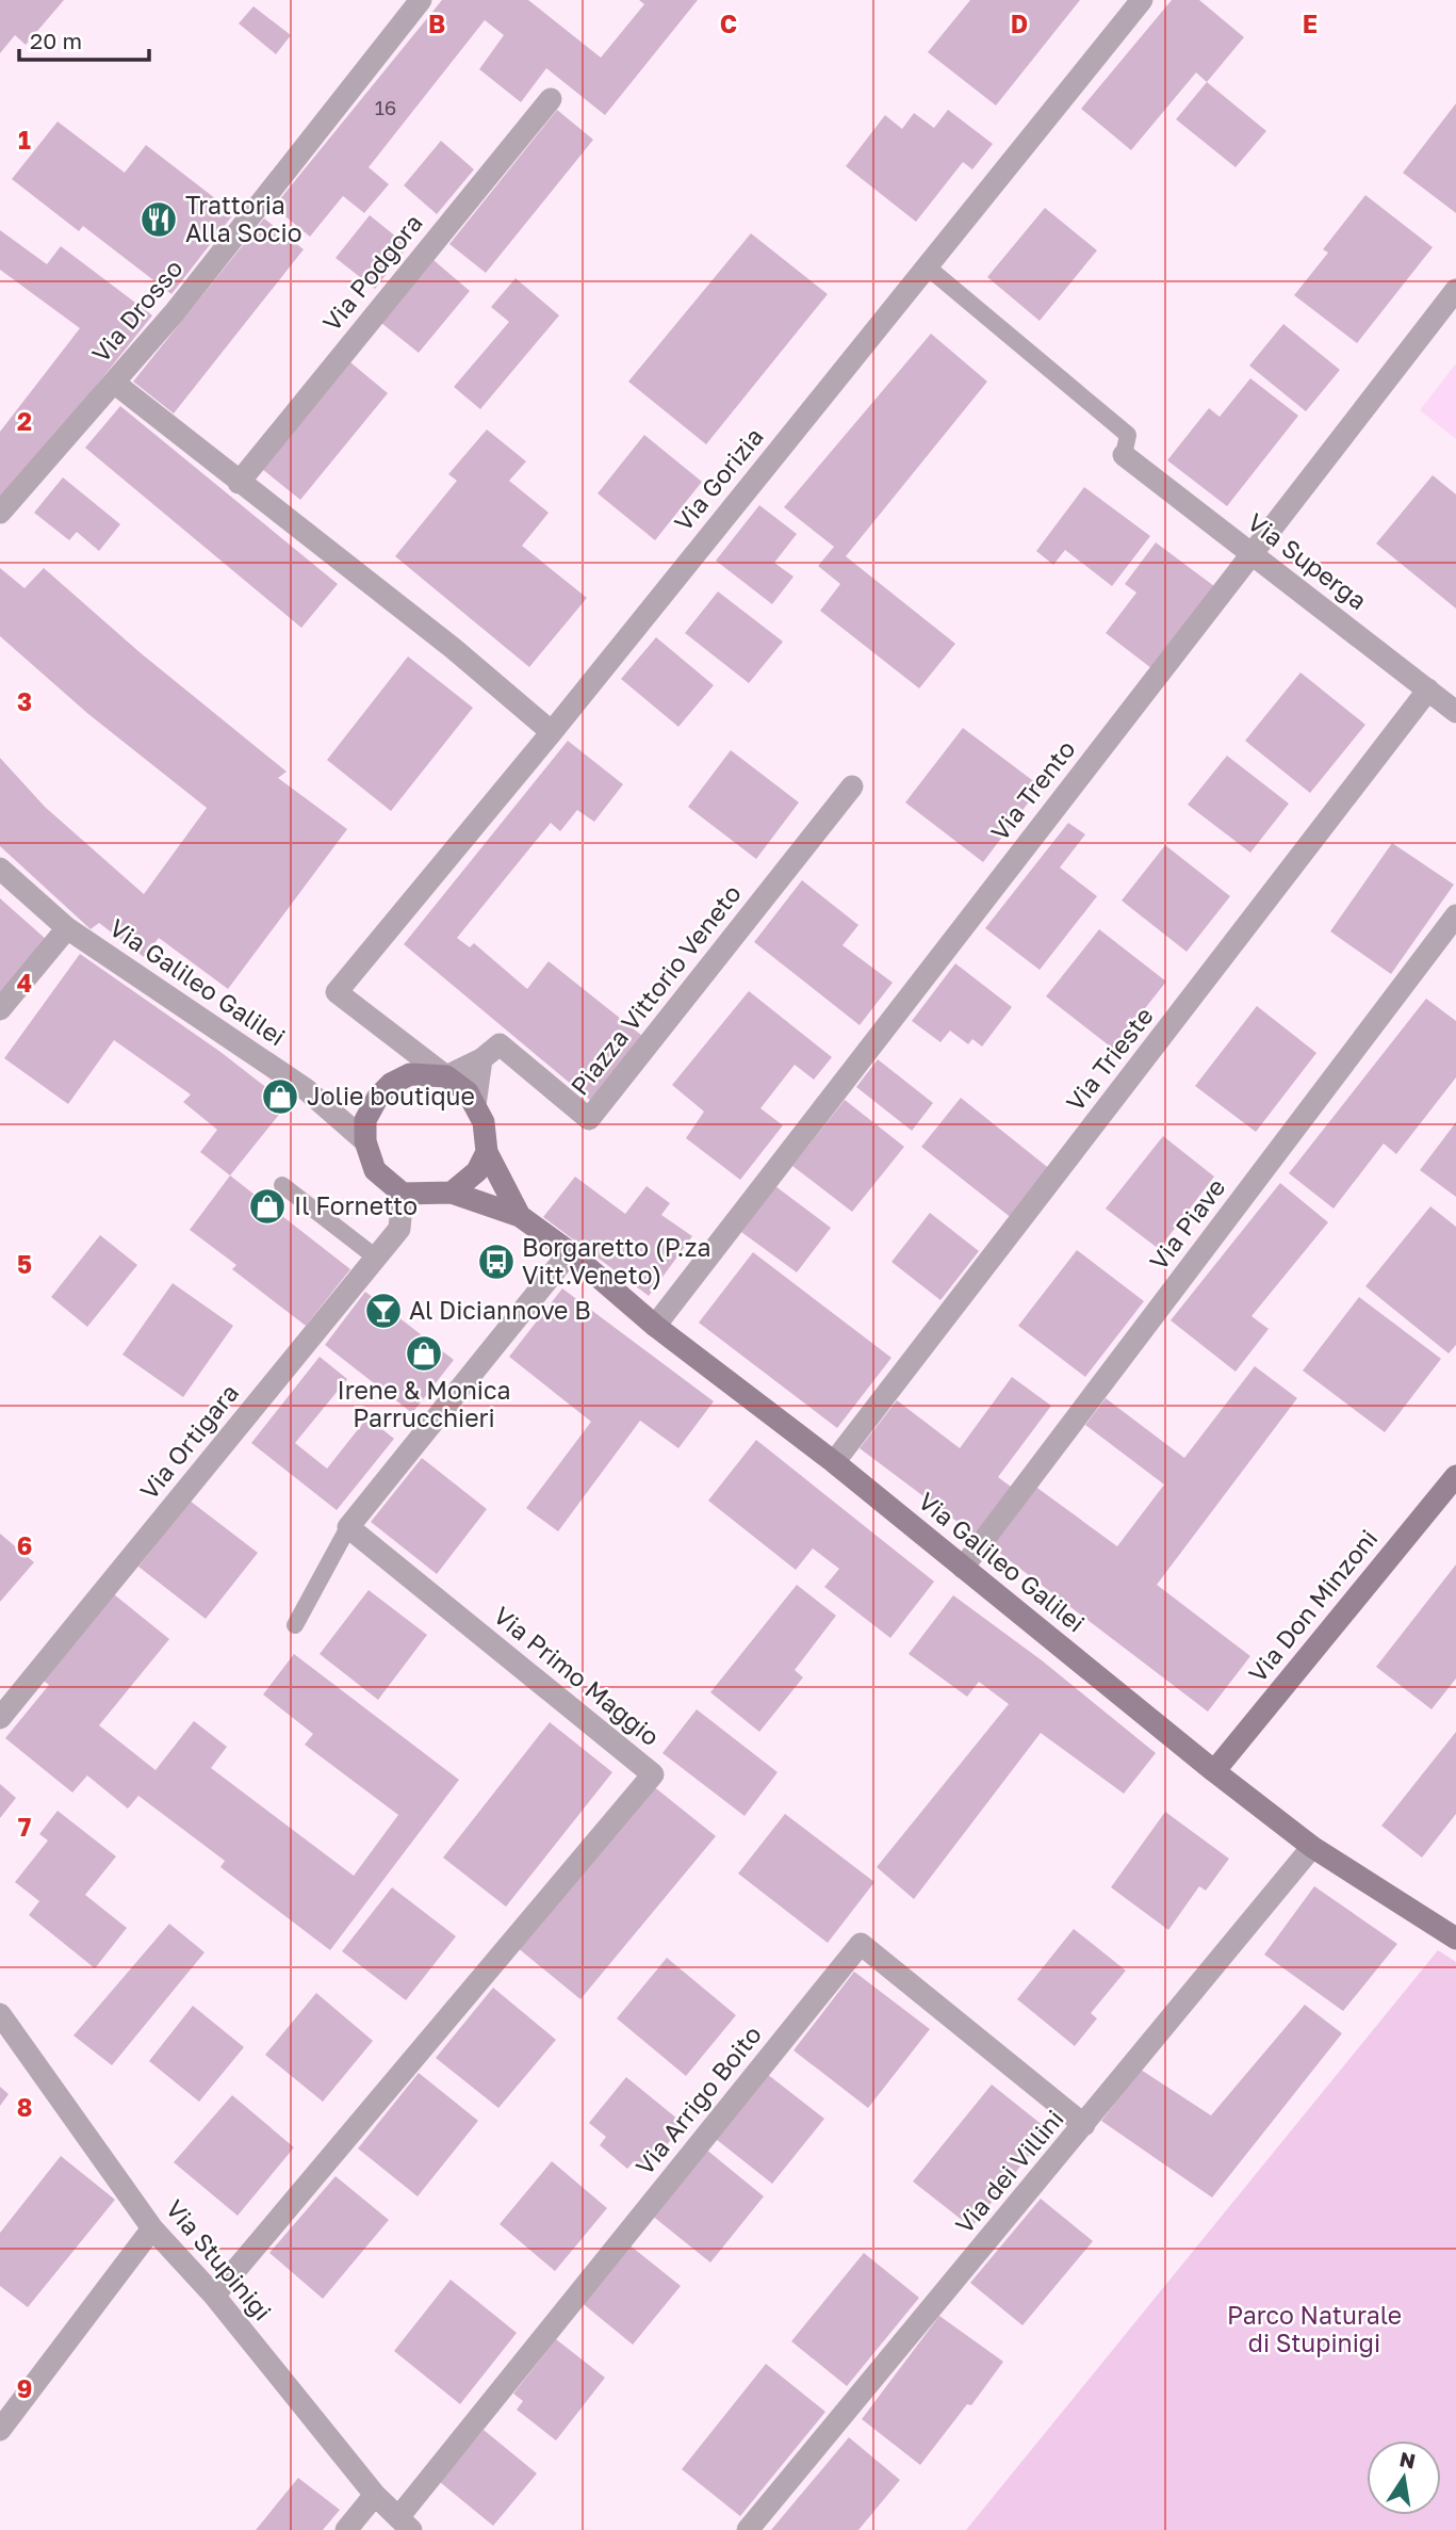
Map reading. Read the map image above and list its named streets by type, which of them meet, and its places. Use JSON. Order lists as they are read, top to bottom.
{
  "streets": {
    "street": [
      "Via Podgora",
      "Via Drosso",
      "Via Gorizia",
      "Via Superga",
      "Via Trento",
      "Via Galileo Galilei",
      "Piazza Vittorio Veneto",
      "Via Trieste",
      "Via Piave",
      "Via Ortigara",
      "Via Don Minzoni",
      "Via Primo Maggio",
      "Via Arrigo Boito",
      "Via dei Villini",
      "Via Stupinigi"
    ]
  },
  "crossings": [
    ["Via Gorizia", "Via Galileo Galilei"],
    ["Via Gorizia", "Piazza Vittorio Veneto"],
    ["Via Gorizia", "Via Ortigara"],
    ["Via Superga", "Via Trento"],
    ["Via Superga", "Via Trieste"],
    ["Via Trento", "Via Galileo Galilei"],
    ["Via Galileo Galilei", "Piazza Vittorio Veneto"],
    ["Via Galileo Galilei", "Via Trieste"],
    ["Via Galileo Galilei", "Via Piave"],
    ["Via Galileo Galilei", "Via Ortigara"],
    ["Via Galileo Galilei", "Via Don Minzoni"],
    ["Via Galileo Galilei", "Via dei Villini"],
    ["Piazza Vittorio Veneto", "Via Ortigara"],
    ["Via Primo Maggio", "Via Stupinigi"],
    ["Via Arrigo Boito", "Via dei Villini"],
    ["Via Arrigo Boito", "Via Stupinigi"]
  ],
  "parks": ["Parco Naturale di Stupinigi"],
  "places": {
    "restaurant": ["Trattoria Alla Socio"],
    "shop": ["Jolie boutique", "Il Fornetto", "Irene & Monica Parrucchieri"],
    "bus stop": ["Borgaretto (P.za Vitt.Veneto)"],
    "bar": ["Al Diciannove B"]
  },
  "house_numbers": ["16"],
  "scale_bar": "20 m",
  "north": "top",
  "grid": {
    "columns": [
      "B",
      "C",
      "D",
      "E"
    ],
    "rows": [
      "1",
      "2",
      "3",
      "4",
      "5",
      "6",
      "7",
      "8",
      "9"
    ]
  }
}
